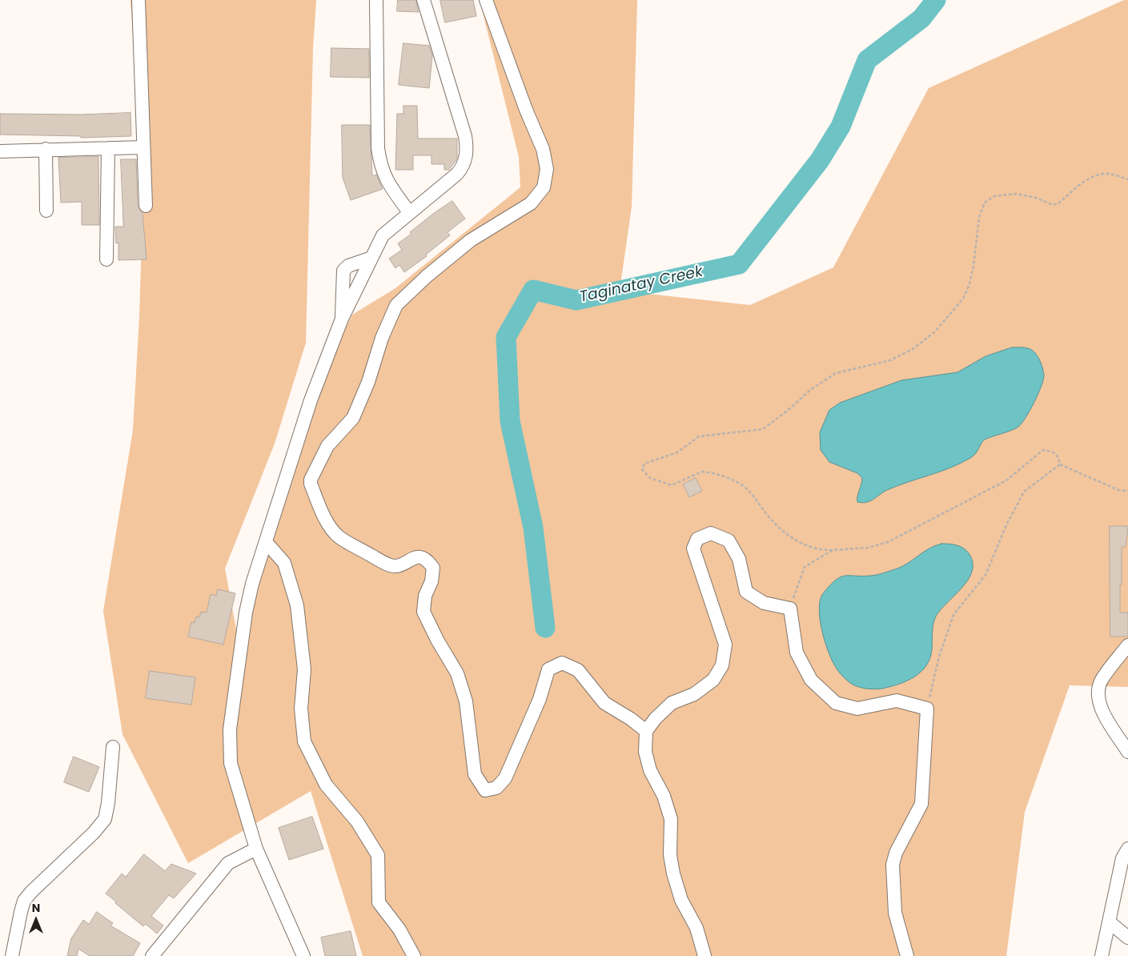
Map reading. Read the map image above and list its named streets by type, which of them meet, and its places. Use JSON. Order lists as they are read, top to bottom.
{
  "water": ["Taginatay Creek"],
  "north": "top"
}
